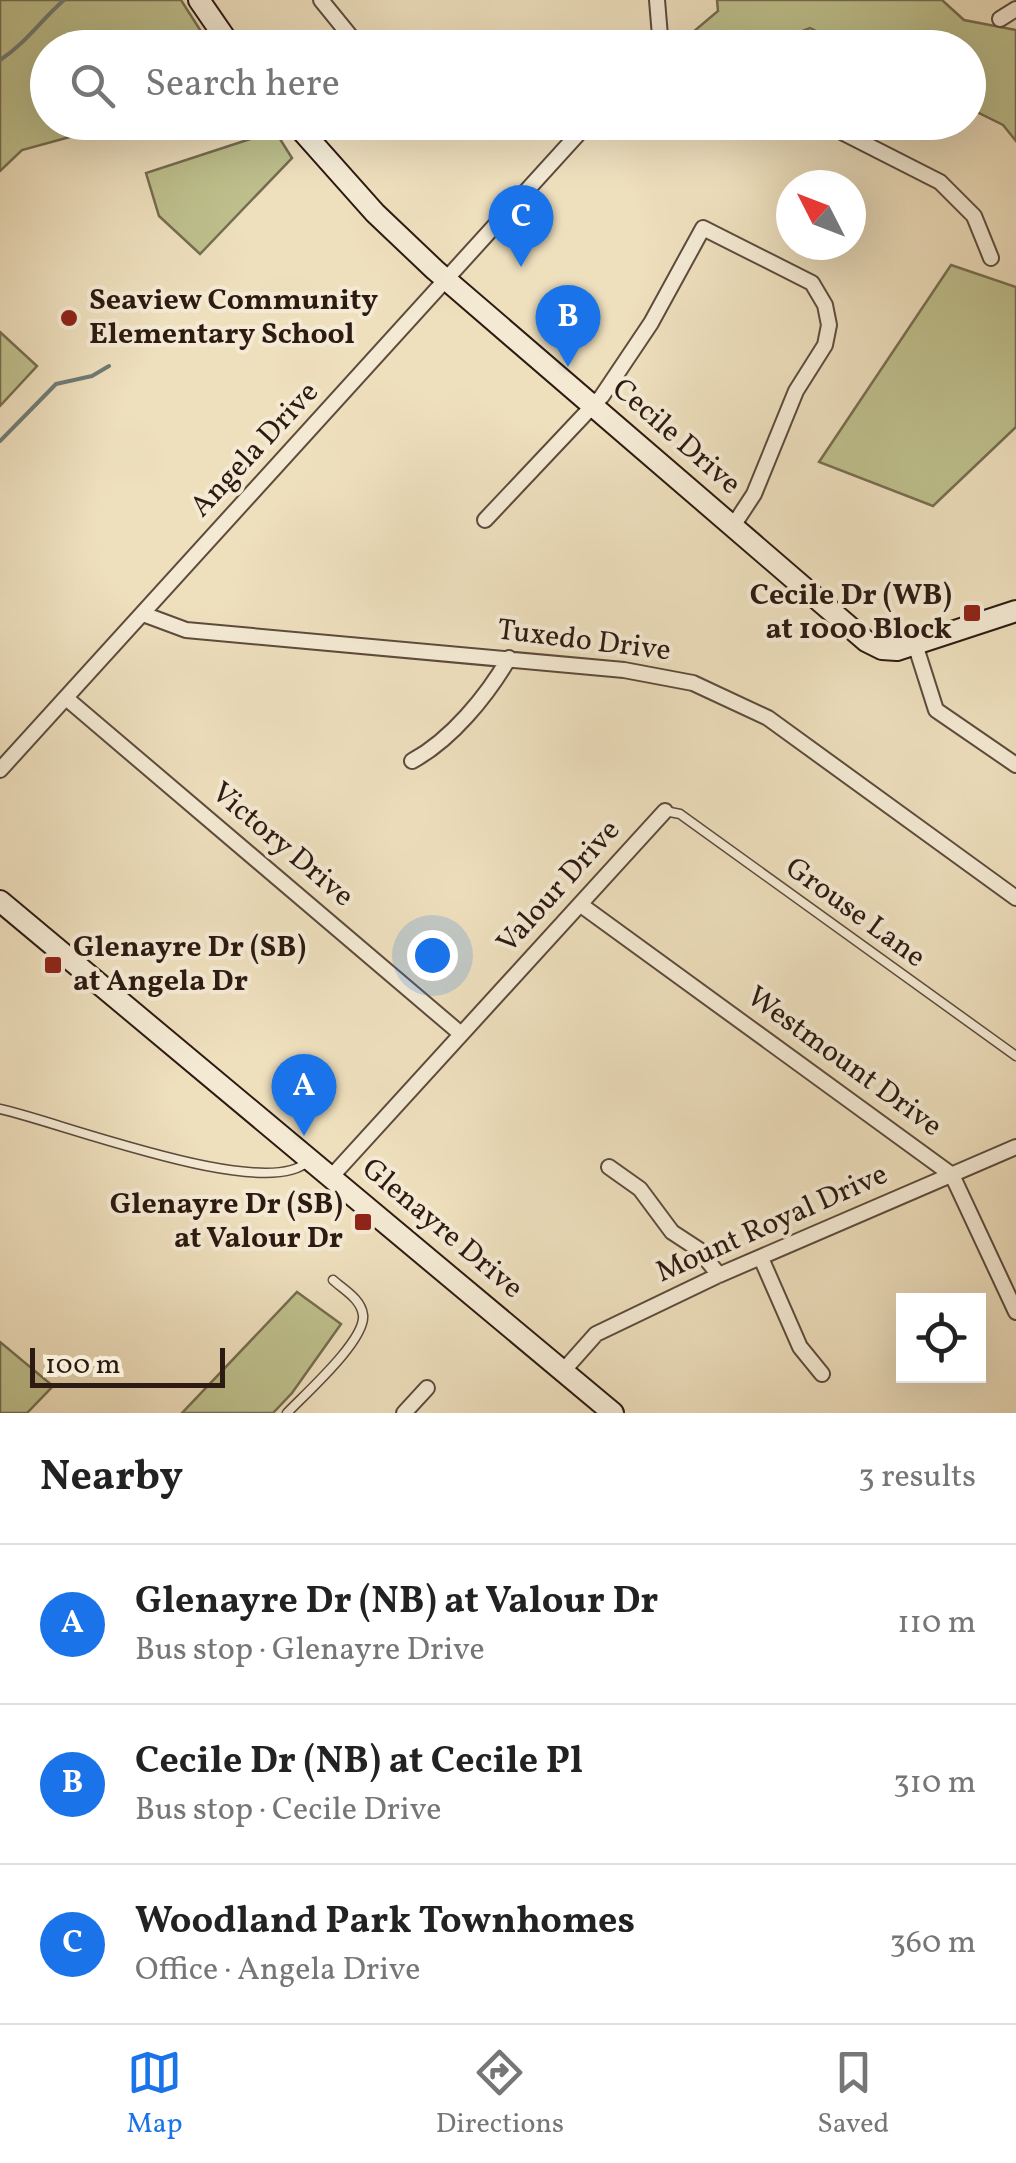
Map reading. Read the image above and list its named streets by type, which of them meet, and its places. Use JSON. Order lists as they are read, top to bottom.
{
  "streets": {
    "street": [
      "Cecile Drive",
      "Angela Drive",
      "Tuxedo Drive",
      "Victory Drive",
      "Valour Drive",
      "Westmount Drive",
      "Mount Royal Drive",
      "Glenayre Drive"
    ],
    "lane": ["Grouse Lane"]
  },
  "crossings": [
    ["Cecile Drive", "Angela Drive"],
    ["Angela Drive", "Tuxedo Drive"],
    ["Angela Drive", "Victory Drive"],
    ["Victory Drive", "Valour Drive"],
    ["Valour Drive", "Grouse Lane"],
    ["Valour Drive", "Westmount Drive"],
    ["Valour Drive", "Glenayre Drive"],
    ["Westmount Drive", "Mount Royal Drive"],
    ["Mount Royal Drive", "Glenayre Drive"]
  ],
  "places": {
    "other": ["Seaview Community Elementary School"],
    "transit": ["Cecile Dr (WB) at 1000 Block", "Glenayre Dr (SB) at Angela Dr", "Glenayre Dr (SB) at Valour Dr"]
  },
  "scale_bar": "100 m",
  "north": "top left",
  "page": {
    "search": "Search here",
    "pins": ["C", "B", "A"],
    "scale": "100 m",
    "heading": ["Nearby", "3 results"],
    "list": [
      {
        "mark": "A",
        "name": "Glenayre Dr (NB) at Valour Dr",
        "note": "Bus stop · Glenayre Drive",
        "value": "110 m"
      },
      {
        "mark": "B",
        "name": "Cecile Dr (NB) at Cecile Pl",
        "note": "Bus stop · Cecile Drive",
        "value": "310 m"
      },
      {
        "mark": "C",
        "name": "Woodland Park Townhomes",
        "note": "Office · Angela Drive",
        "value": "360 m"
      }
    ],
    "nav": ["Map", "Directions", "Saved"]
  }
}
